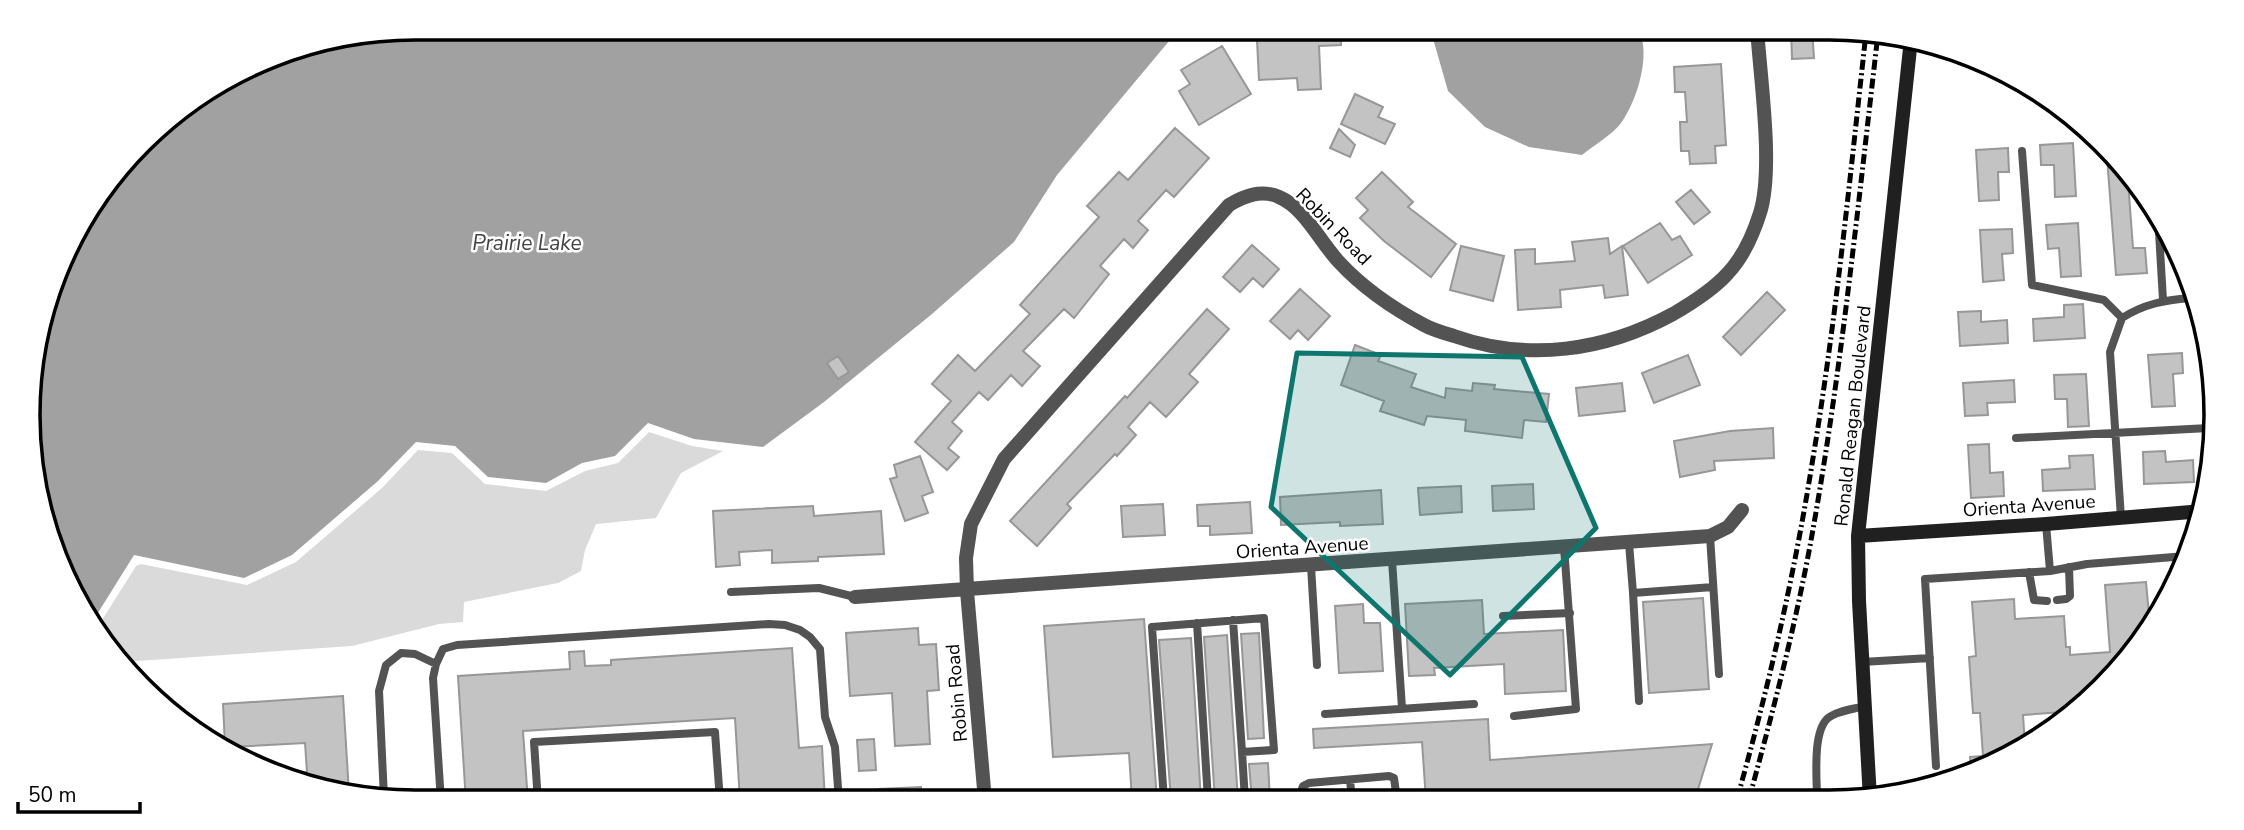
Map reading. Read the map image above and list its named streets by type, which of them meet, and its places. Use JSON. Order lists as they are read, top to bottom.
{
  "streets": {
    "street": ["Robin Road", "Ronald Reagan Boulevard", "Orienta Avenue"]
  },
  "crossings": [
    ["Robin Road", "Orienta Avenue"],
    ["Ronald Reagan Boulevard", "Orienta Avenue"]
  ],
  "water": ["Prairie Lake"],
  "scale_bar": "50 m"
}
